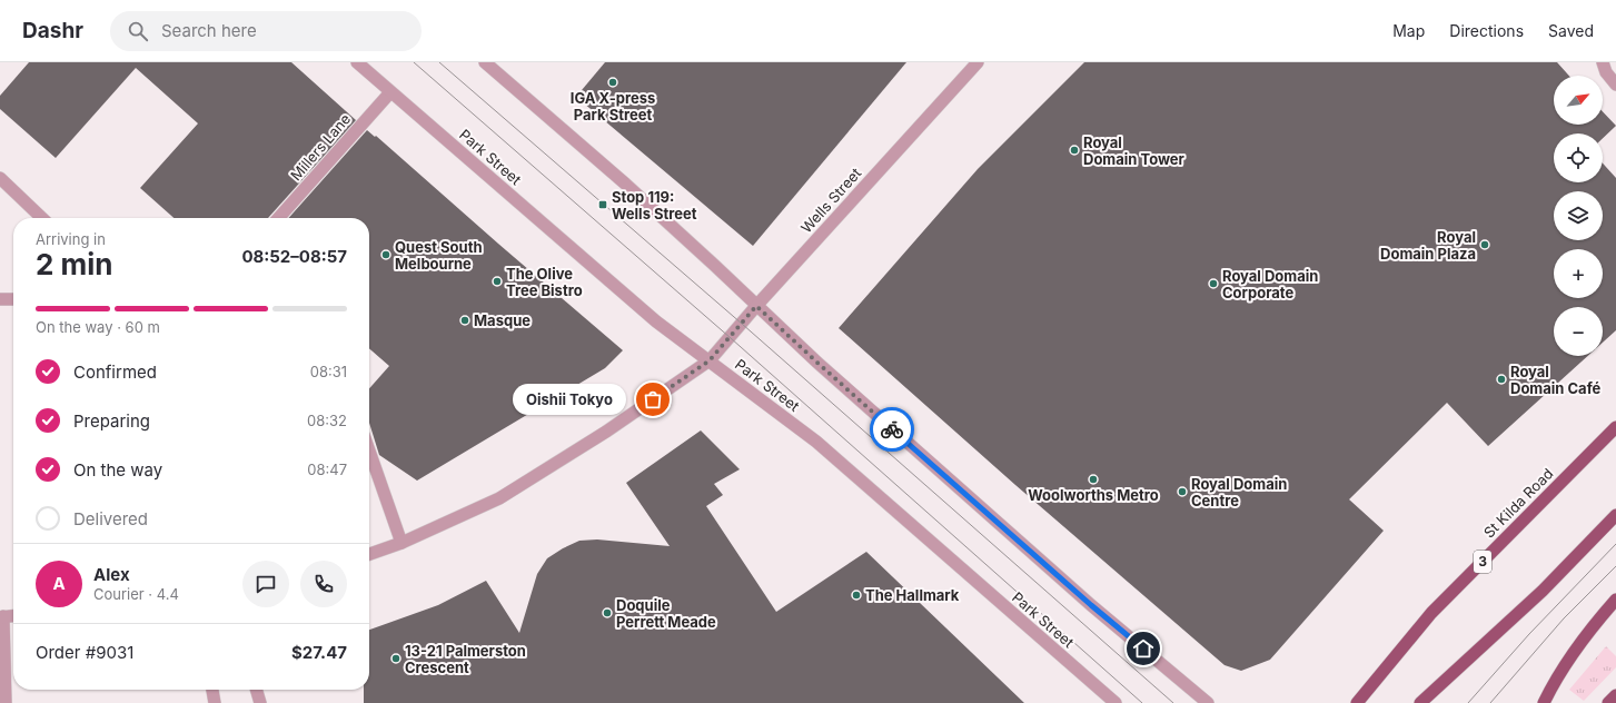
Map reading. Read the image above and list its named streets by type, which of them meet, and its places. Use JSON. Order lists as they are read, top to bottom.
{
  "streets": {
    "main road": ["St Kilda Road", "3"],
    "street": ["Millers Lane", "Park Street", "Wells Street"]
  },
  "crossings": [
    ["Millers Lane", "Park Street"],
    ["Park Street", "Wells Street"]
  ],
  "places": {
    "other": [
      "IGA X-press Park Street",
      "Royal Domain Tower",
      "Royal Domain Plaza",
      "Quest South Melbourne",
      "The Olive Tree Bistro",
      "Royal Domain Corporate",
      "Masque",
      "Royal Domain Café",
      "Oishii Tokyo",
      "Woolworths Metro",
      "Royal Domain Centre",
      "The Hallmark",
      "Doquile Perrett Meade",
      "13-21 Palmerston Crescent"
    ],
    "transit": ["Stop 119: Wells Street"]
  },
  "north": "top right",
  "page": {
    "header": "Dashr",
    "search": "Search here",
    "nav": ["Map", "Directions", "Saved"],
    "map_buttons": ["+", "−"],
    "heading": ["2 min", "Arriving in", "08:52–08:57"],
    "panel": [
      "Alex",
      "Courier · 4.4",
      "Order #9031",
      "$27.47"
    ],
    "bar": "On the way · 60 m",
    "list": [
      ["Confirmed", "08:31"],
      ["Preparing", "08:32"],
      ["On the way", "08:47"],
      "Delivered"
    ],
    "bubble": "Oishii Tokyo",
    "round": "A"
  }
}
